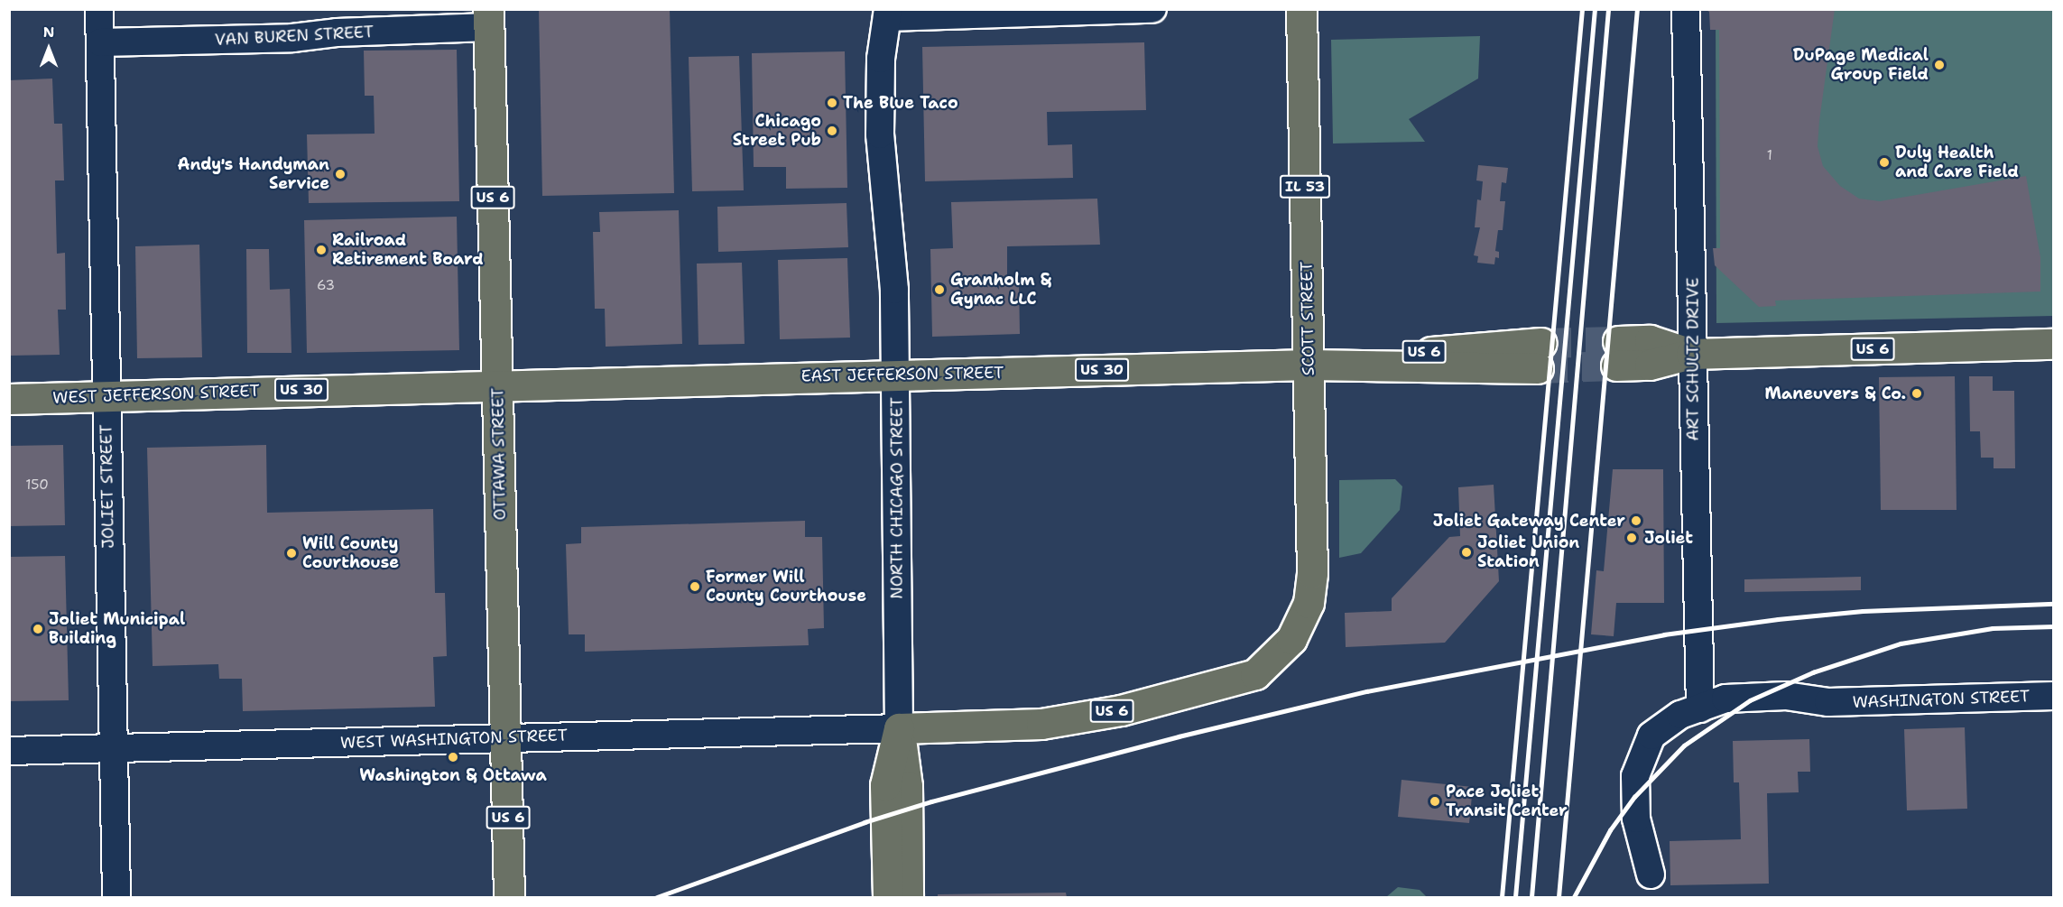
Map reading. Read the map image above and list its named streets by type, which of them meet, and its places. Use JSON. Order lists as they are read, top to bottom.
{
  "streets": {
    "main road": [
      "IL 53",
      "US 6",
      "SCOTT STREET",
      "US 30",
      "EAST JEFFERSON STREET",
      "WEST JEFFERSON STREET",
      "OTTAWA STREET"
    ],
    "street": [
      "VAN BUREN STREET",
      "ART SCHULTZ DRIVE",
      "JOLIET STREET",
      "NORTH CHICAGO STREET",
      "WASHINGTON STREET",
      "WEST WASHINGTON STREET"
    ]
  },
  "crossings": [
    ["VAN BUREN STREET", "OTTAWA STREET"],
    ["VAN BUREN STREET", "JOLIET STREET"],
    ["US 6", "ART SCHULTZ DRIVE"],
    ["SCOTT STREET", "EAST JEFFERSON STREET"],
    ["SCOTT STREET", "NORTH CHICAGO STREET"],
    ["SCOTT STREET", "WEST WASHINGTON STREET"],
    ["ART SCHULTZ DRIVE", "WASHINGTON STREET"],
    ["EAST JEFFERSON STREET", "WEST JEFFERSON STREET"],
    ["EAST JEFFERSON STREET", "OTTAWA STREET"],
    ["EAST JEFFERSON STREET", "NORTH CHICAGO STREET"],
    ["WEST JEFFERSON STREET", "OTTAWA STREET"],
    ["WEST JEFFERSON STREET", "JOLIET STREET"],
    ["OTTAWA STREET", "WEST WASHINGTON STREET"],
    ["JOLIET STREET", "WEST WASHINGTON STREET"],
    ["NORTH CHICAGO STREET", "WEST WASHINGTON STREET"]
  ],
  "places": [
    "DuPage Medical Group Field",
    "The Blue Taco",
    "Chicago Street Pub",
    "Duly Health and Care Field",
    "Andy's Handyman Service",
    "Railroad Retirement Board",
    "Granholm & Gynac LLC",
    "Maneuvers & Co.",
    "Joliet Gateway Center",
    "Joliet",
    "Joliet Union Station",
    "Will County Courthouse",
    "Former Will County Courthouse",
    "Joliet Municipal Building",
    "Washington & Ottawa",
    "Pace Joliet Transit Center"
  ],
  "house_numbers": ["1", "63", "150"],
  "north": "top"
}
